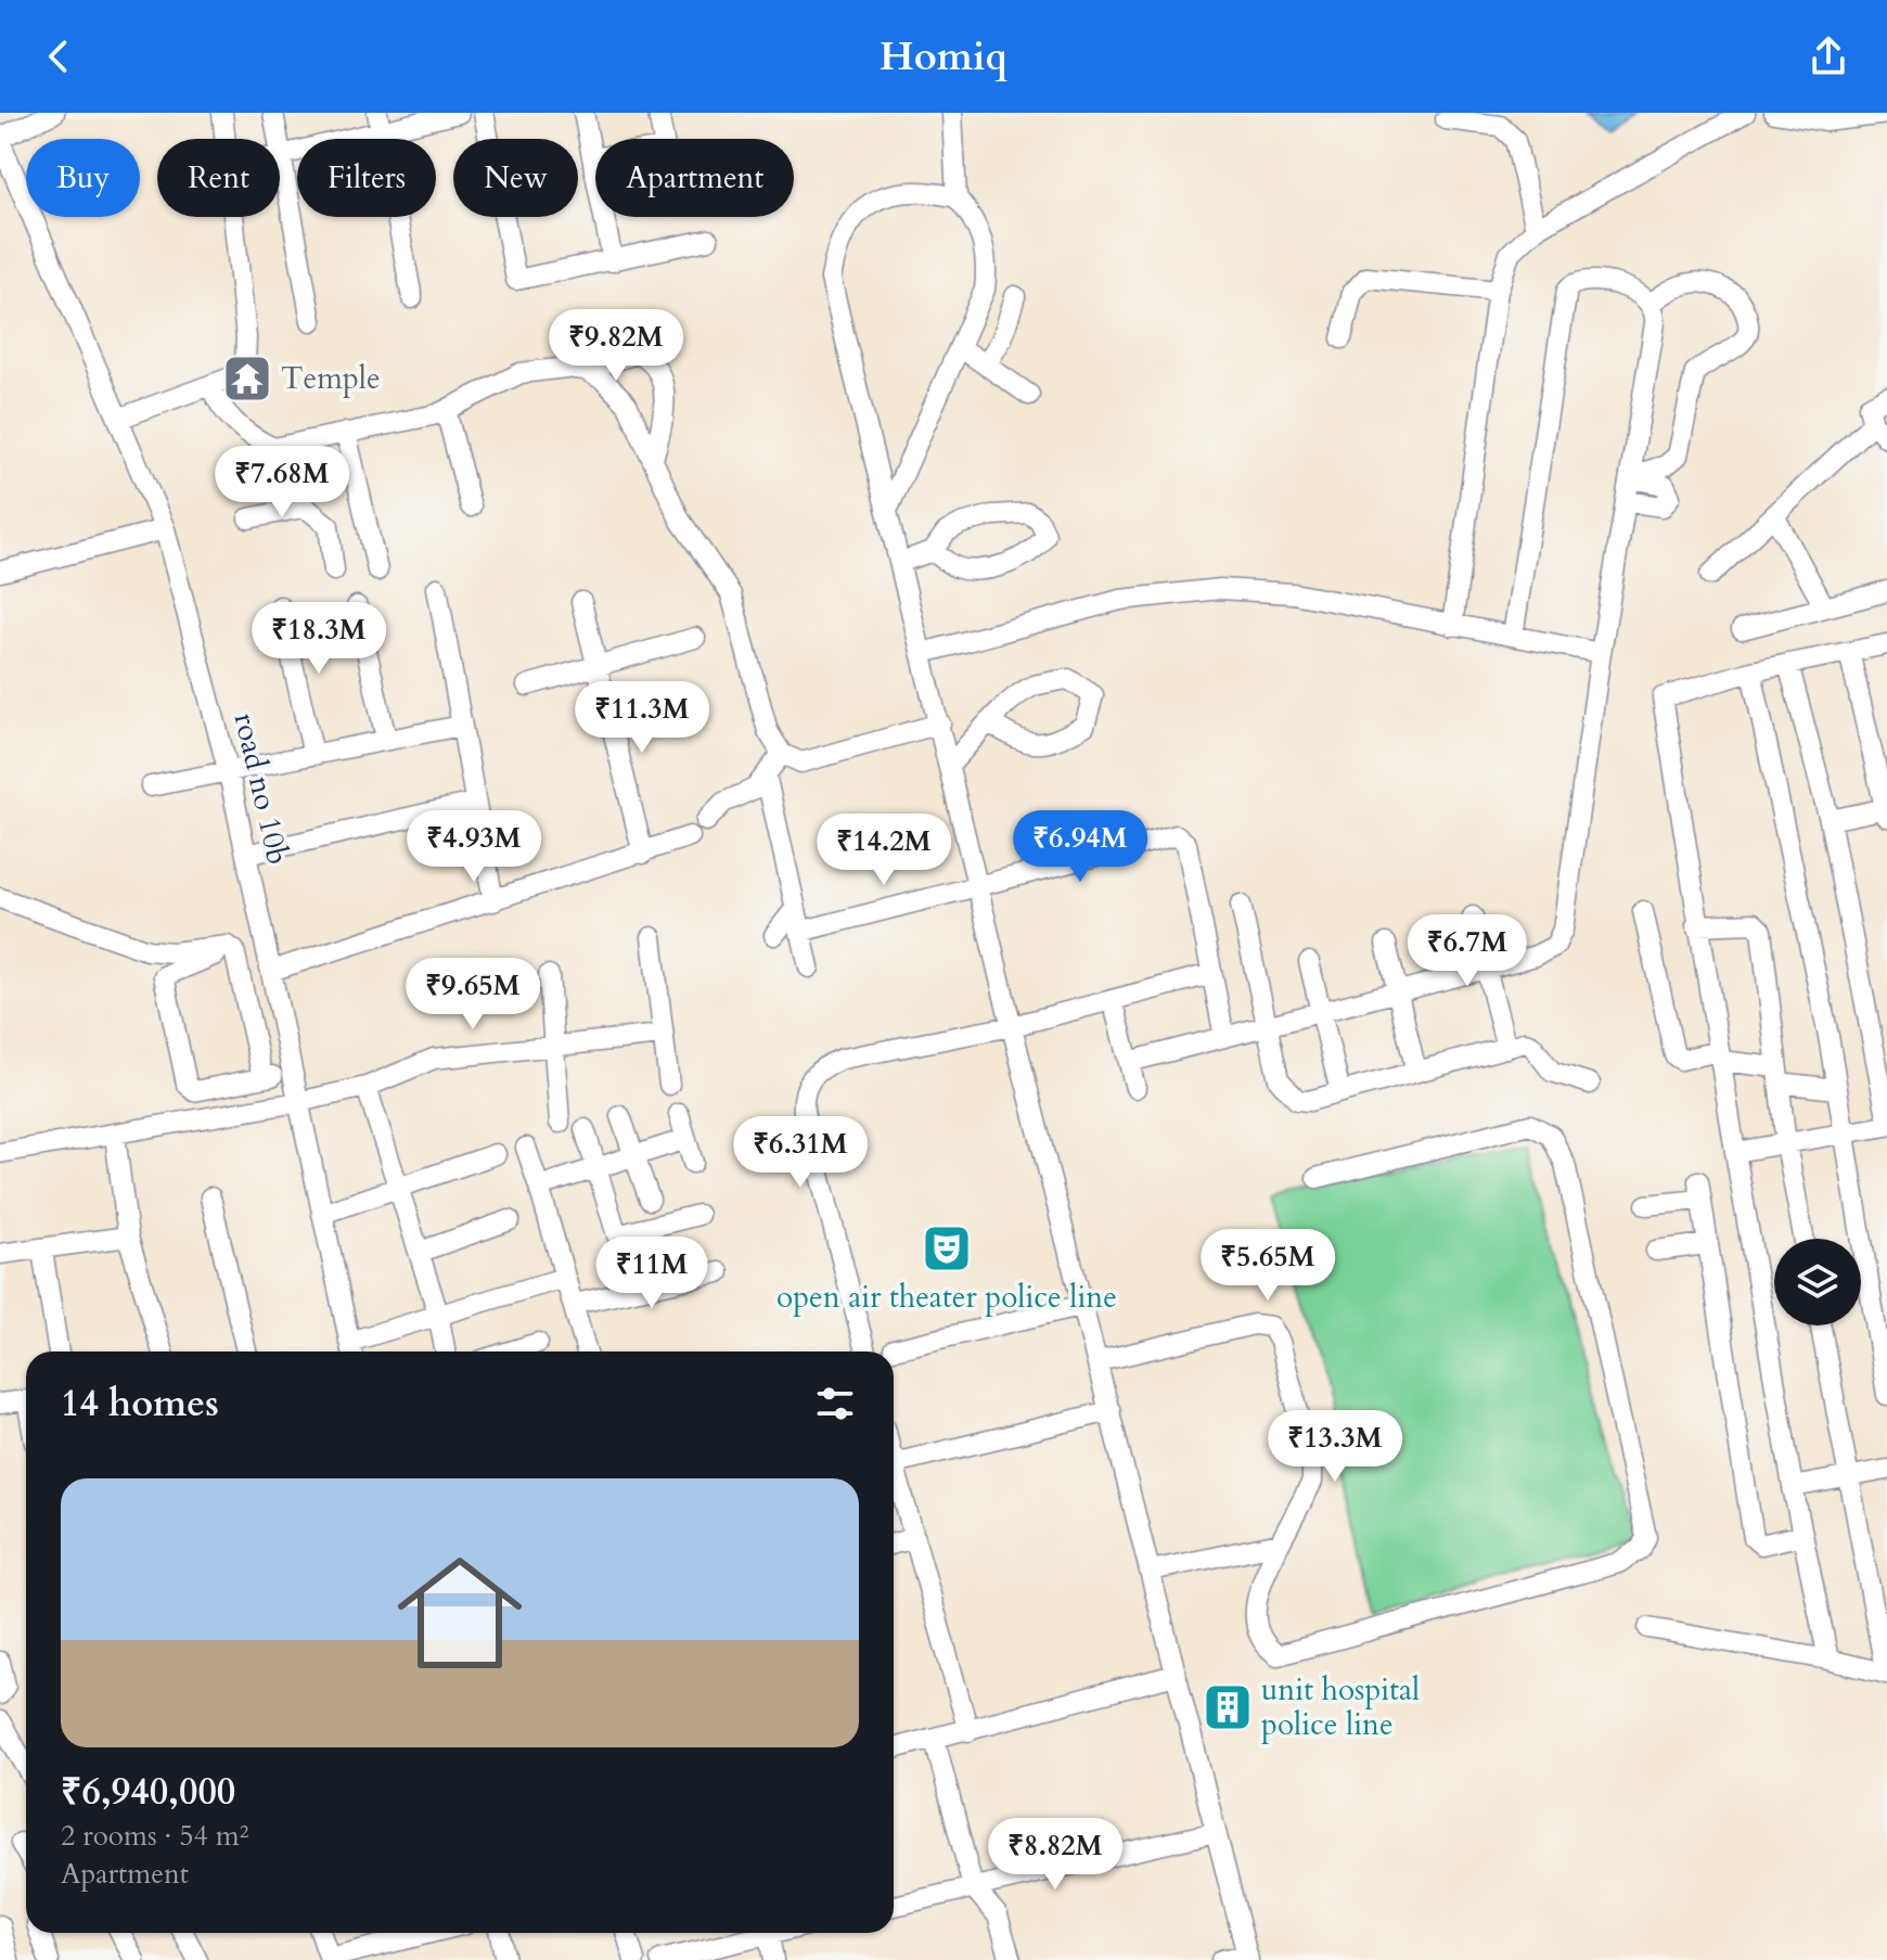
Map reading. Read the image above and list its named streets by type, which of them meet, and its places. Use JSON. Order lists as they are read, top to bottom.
{
  "streets": {
    "street": ["road no 10b"]
  },
  "places": {
    "temple": ["Temple"],
    "theatre": ["open air theater police line"],
    "building": ["unit hospital police line"]
  },
  "page": {
    "header": "Homiq",
    "chip": [
      "Buy",
      "Rent",
      "Filters",
      "New",
      "Apartment"
    ],
    "price": [
      "₹9.82M",
      "₹7.68M",
      "₹18.3M",
      "₹11.3M",
      "₹4.93M",
      "₹6.94M",
      "₹14.2M",
      "₹6.7M",
      "₹9.65M",
      "₹6.31M",
      "₹5.65M",
      "₹11M",
      "₹13.3M",
      "₹8.82M"
    ],
    "heading": "14 homes",
    "list": [
      {
        "name": "₹6,940,000",
        "note": "2 rooms · 54 m² · Apartment"
      }
    ]
  }
}
